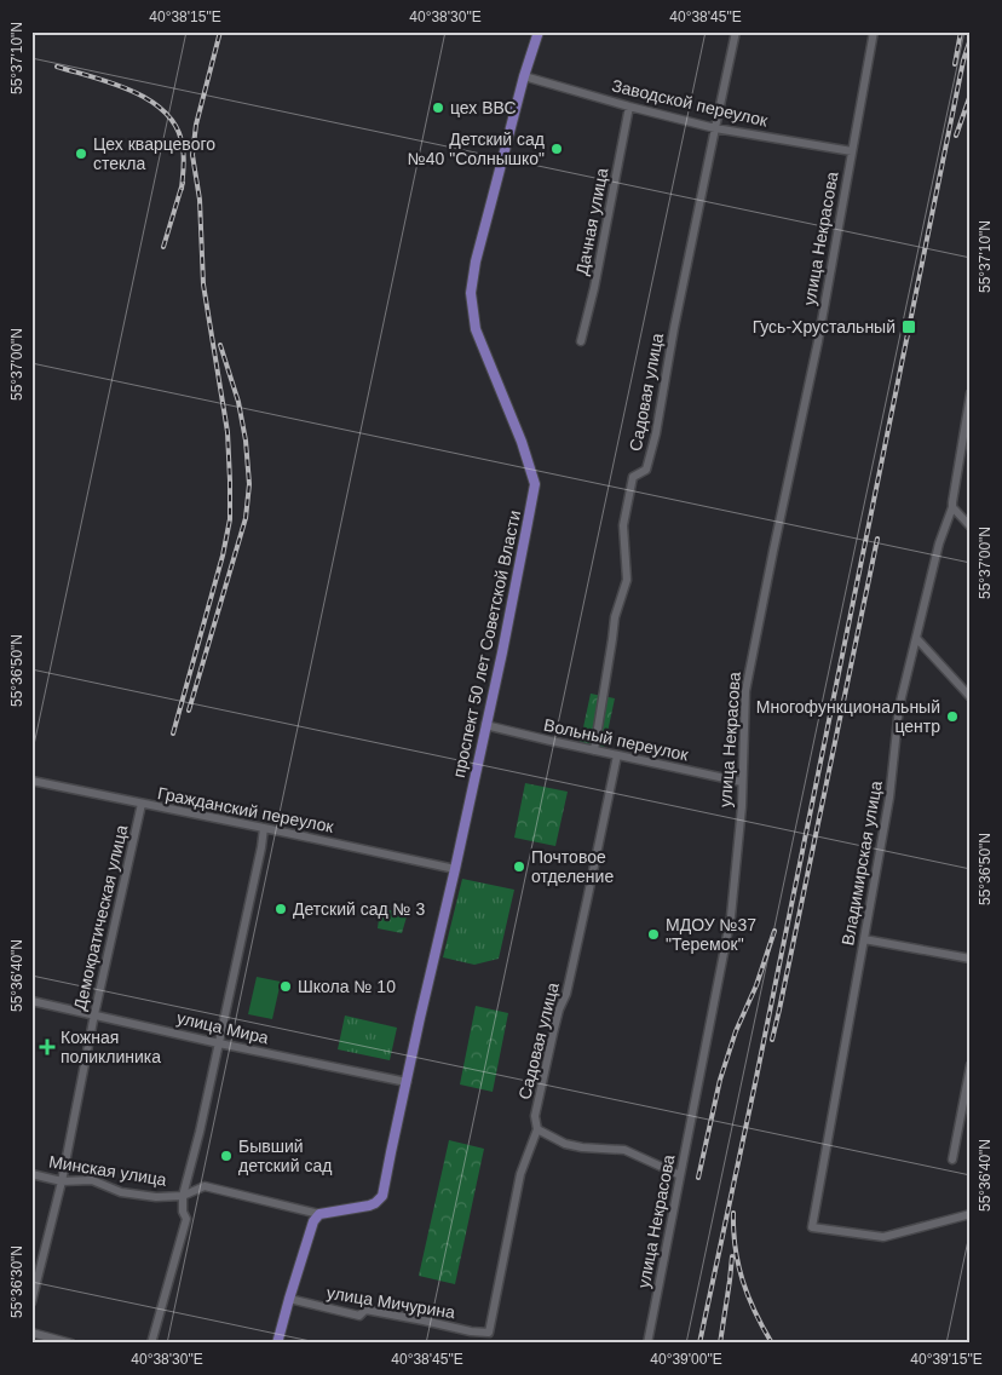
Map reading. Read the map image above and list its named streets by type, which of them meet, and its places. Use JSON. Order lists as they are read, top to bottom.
{
  "streets": {
    "main road": ["проспект 50 лет Советской Власти"],
    "street": [
      "Заводской переулок",
      "Дачная улица",
      "улица Некрасова",
      "Садовая улица",
      "Вольный переулок",
      "Гражданский переулок",
      "Владимирская улица",
      "Демократическая улица",
      "улица Мира",
      "Минская улица",
      "улица Мичурина"
    ]
  },
  "crossings": [
    ["Заводской переулок", "Дачная улица"],
    ["Заводской переулок", "улица Некрасова"],
    ["Заводской переулок", "Садовая улица"],
    ["Заводской переулок", "проспект 50 лет Советской Власти"],
    ["улица Некрасова", "Вольный переулок"],
    ["Садовая улица", "Вольный переулок"],
    ["Садовая улица", "улица Мичурина"],
    ["проспект 50 лет Советской Власти", "Вольный переулок"],
    ["проспект 50 лет Советской Власти", "Гражданский переулок"],
    ["проспект 50 лет Советской Власти", "улица Мира"],
    ["проспект 50 лет Советской Власти", "Минская улица"],
    ["Гражданский переулок", "Демократическая улица"],
    ["Демократическая улица", "улица Мира"],
    ["Демократическая улица", "Минская улица"]
  ],
  "places": {
    "other": [
      "цех ВВС",
      "Детский сад №40 \"Солнышко\"",
      "Цех кварцевого стекла",
      "Многофункциональный центр",
      "Почтовое отделение",
      "Детский сад № 3",
      "МДОУ №37 \"Теремок\"",
      "Школа № 10",
      "Бывший детский сад"
    ],
    "transit": ["Гусь-Хрустальный"],
    "health": ["Кожная поликлиника"]
  },
  "coordinates": [
    "40°38'15\"E",
    "40°38'30\"E",
    "40°38'45\"E",
    "55°37'10\"N",
    "55°37'00\"N",
    "55°36'50\"N",
    "55°36'40\"N",
    "55°36'30\"N",
    "40°39'00\"E",
    "40°39'15\"E"
  ]
}
